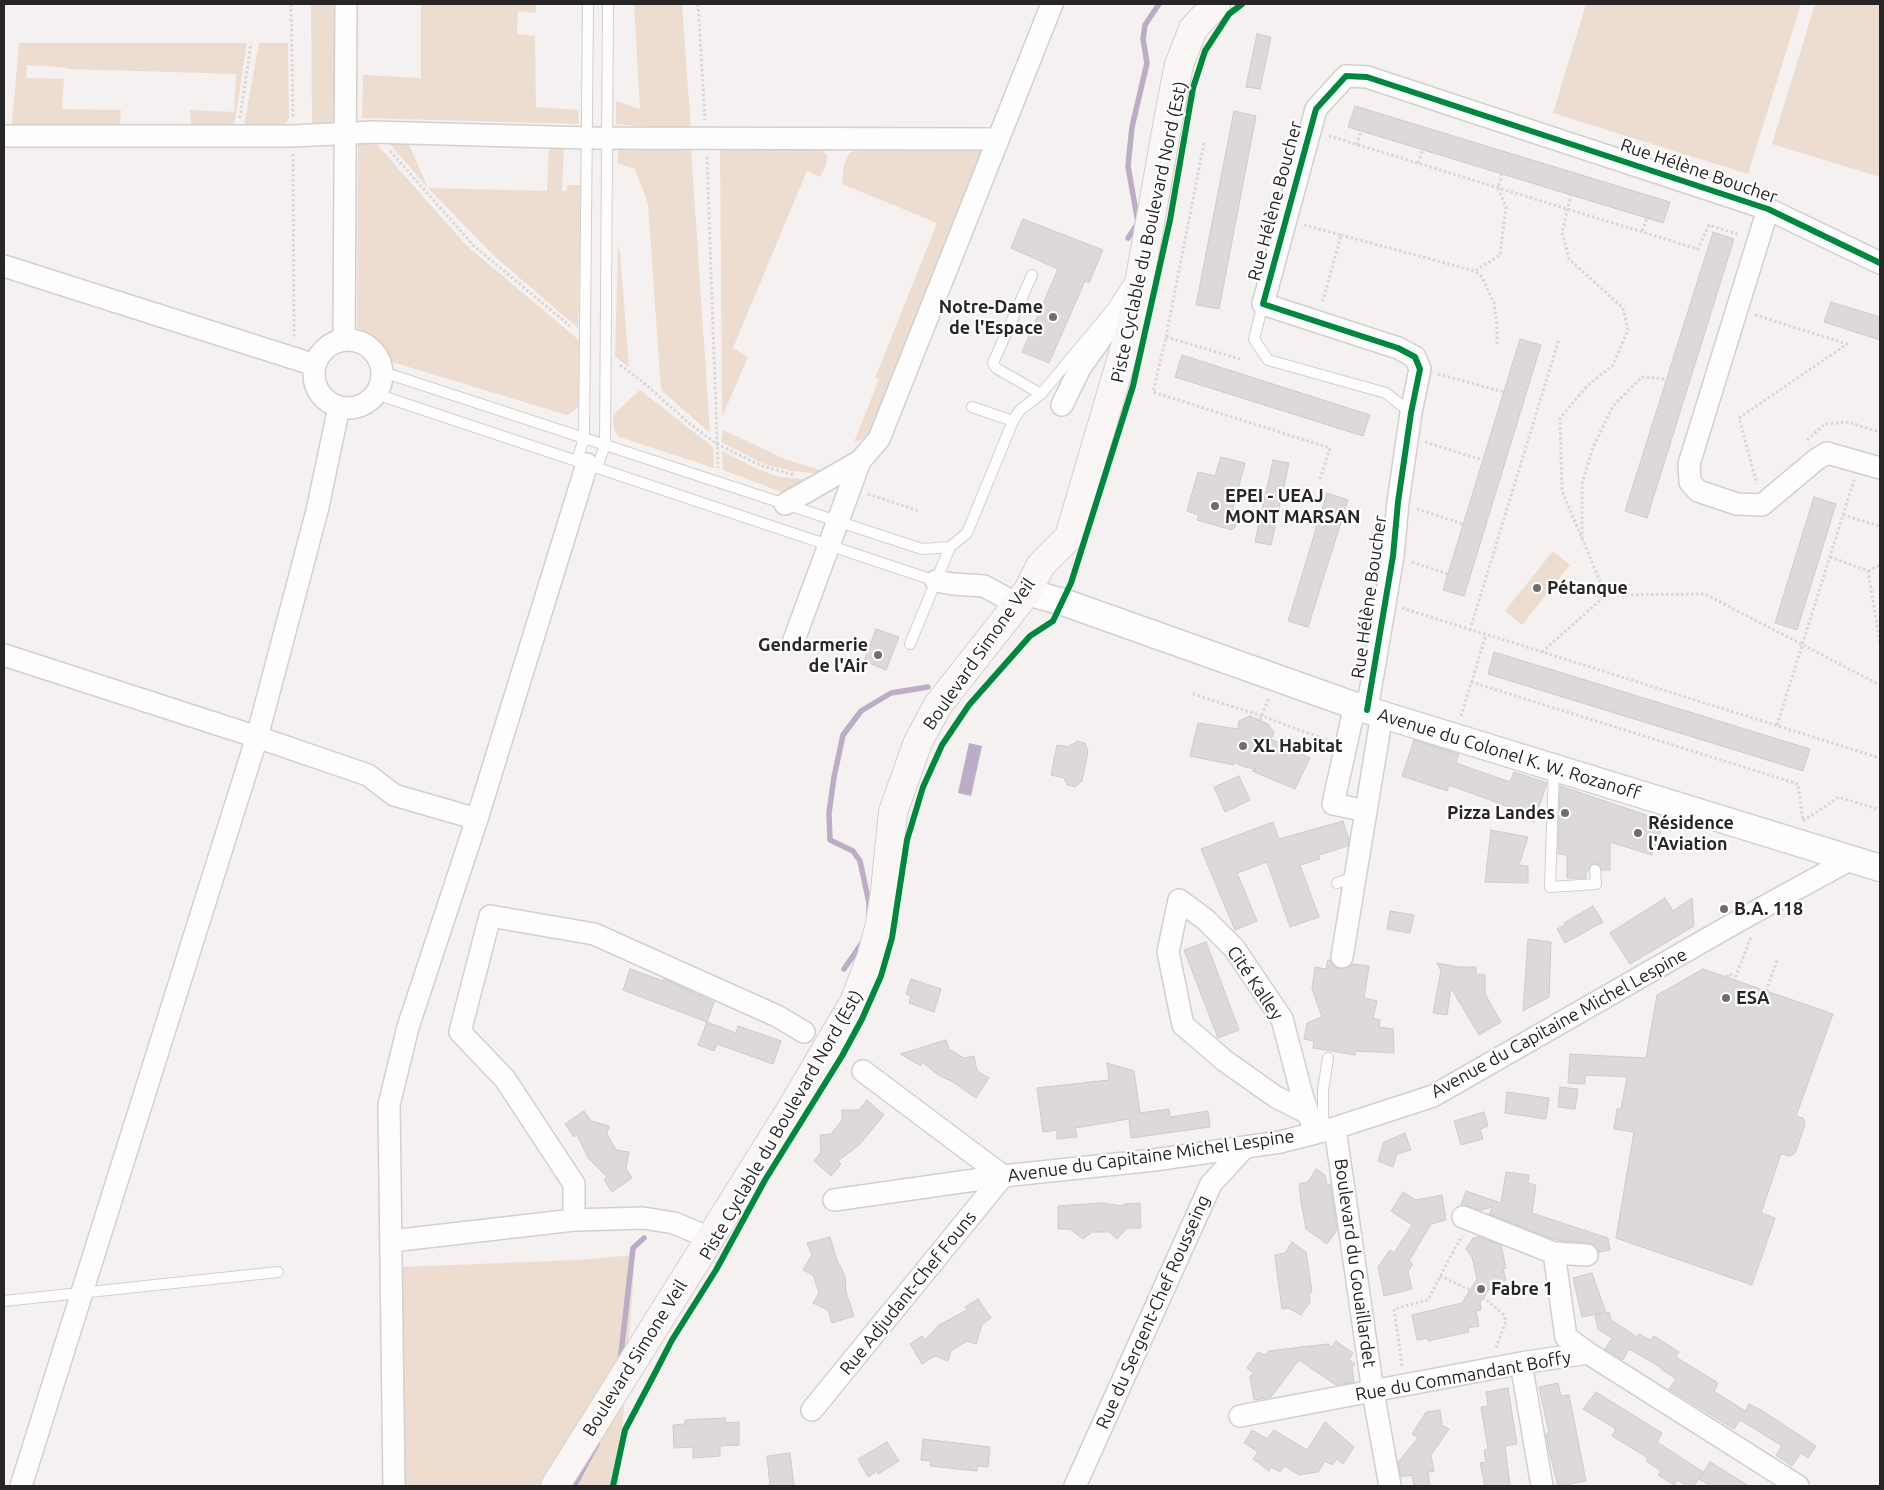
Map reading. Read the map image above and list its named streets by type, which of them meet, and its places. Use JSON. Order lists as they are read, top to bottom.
{
  "streets": {
    "main road": ["Boulevard Simone Veil"],
    "street": [
      "Rue Hélène Boucher",
      "Avenue du Colonel K. W. Rozanoff",
      "Cité Kalley",
      "Avenue du Capitaine Michel Lespine",
      "Boulevard du Gouaillardet",
      "Rue Adjudant-Chef Founs",
      "Rue du Sergent-Chef Rousseing",
      "Rue du Commandant Boffy"
    ],
    "cycle path": ["Piste Cyclable du Boulevard Nord (Est)"]
  },
  "crossings": [
    ["Rue Hélène Boucher", "Avenue du Colonel K. W. Rozanoff"],
    ["Boulevard Simone Veil", "Avenue du Colonel K. W. Rozanoff"],
    ["Avenue du Colonel K. W. Rozanoff", "Avenue du Capitaine Michel Lespine"],
    ["Cité Kalley", "Avenue du Capitaine Michel Lespine"],
    ["Cité Kalley", "Boulevard du Gouaillardet"],
    ["Avenue du Capitaine Michel Lespine", "Boulevard du Gouaillardet"],
    ["Avenue du Capitaine Michel Lespine", "Rue Adjudant-Chef Founs"],
    ["Avenue du Capitaine Michel Lespine", "Rue du Sergent-Chef Rousseing"],
    ["Boulevard du Gouaillardet", "Rue du Commandant Boffy"]
  ],
  "places": [
    "Notre-Dame de l'Espace",
    "EPEI - UEAJ MONT MARSAN",
    "Pétanque",
    "Gendarmerie de l'Air",
    "XL Habitat",
    "Pizza Landes",
    "Résidence l'Aviation",
    "B.A. 118",
    "ESA",
    "Fabre 1"
  ]
}
